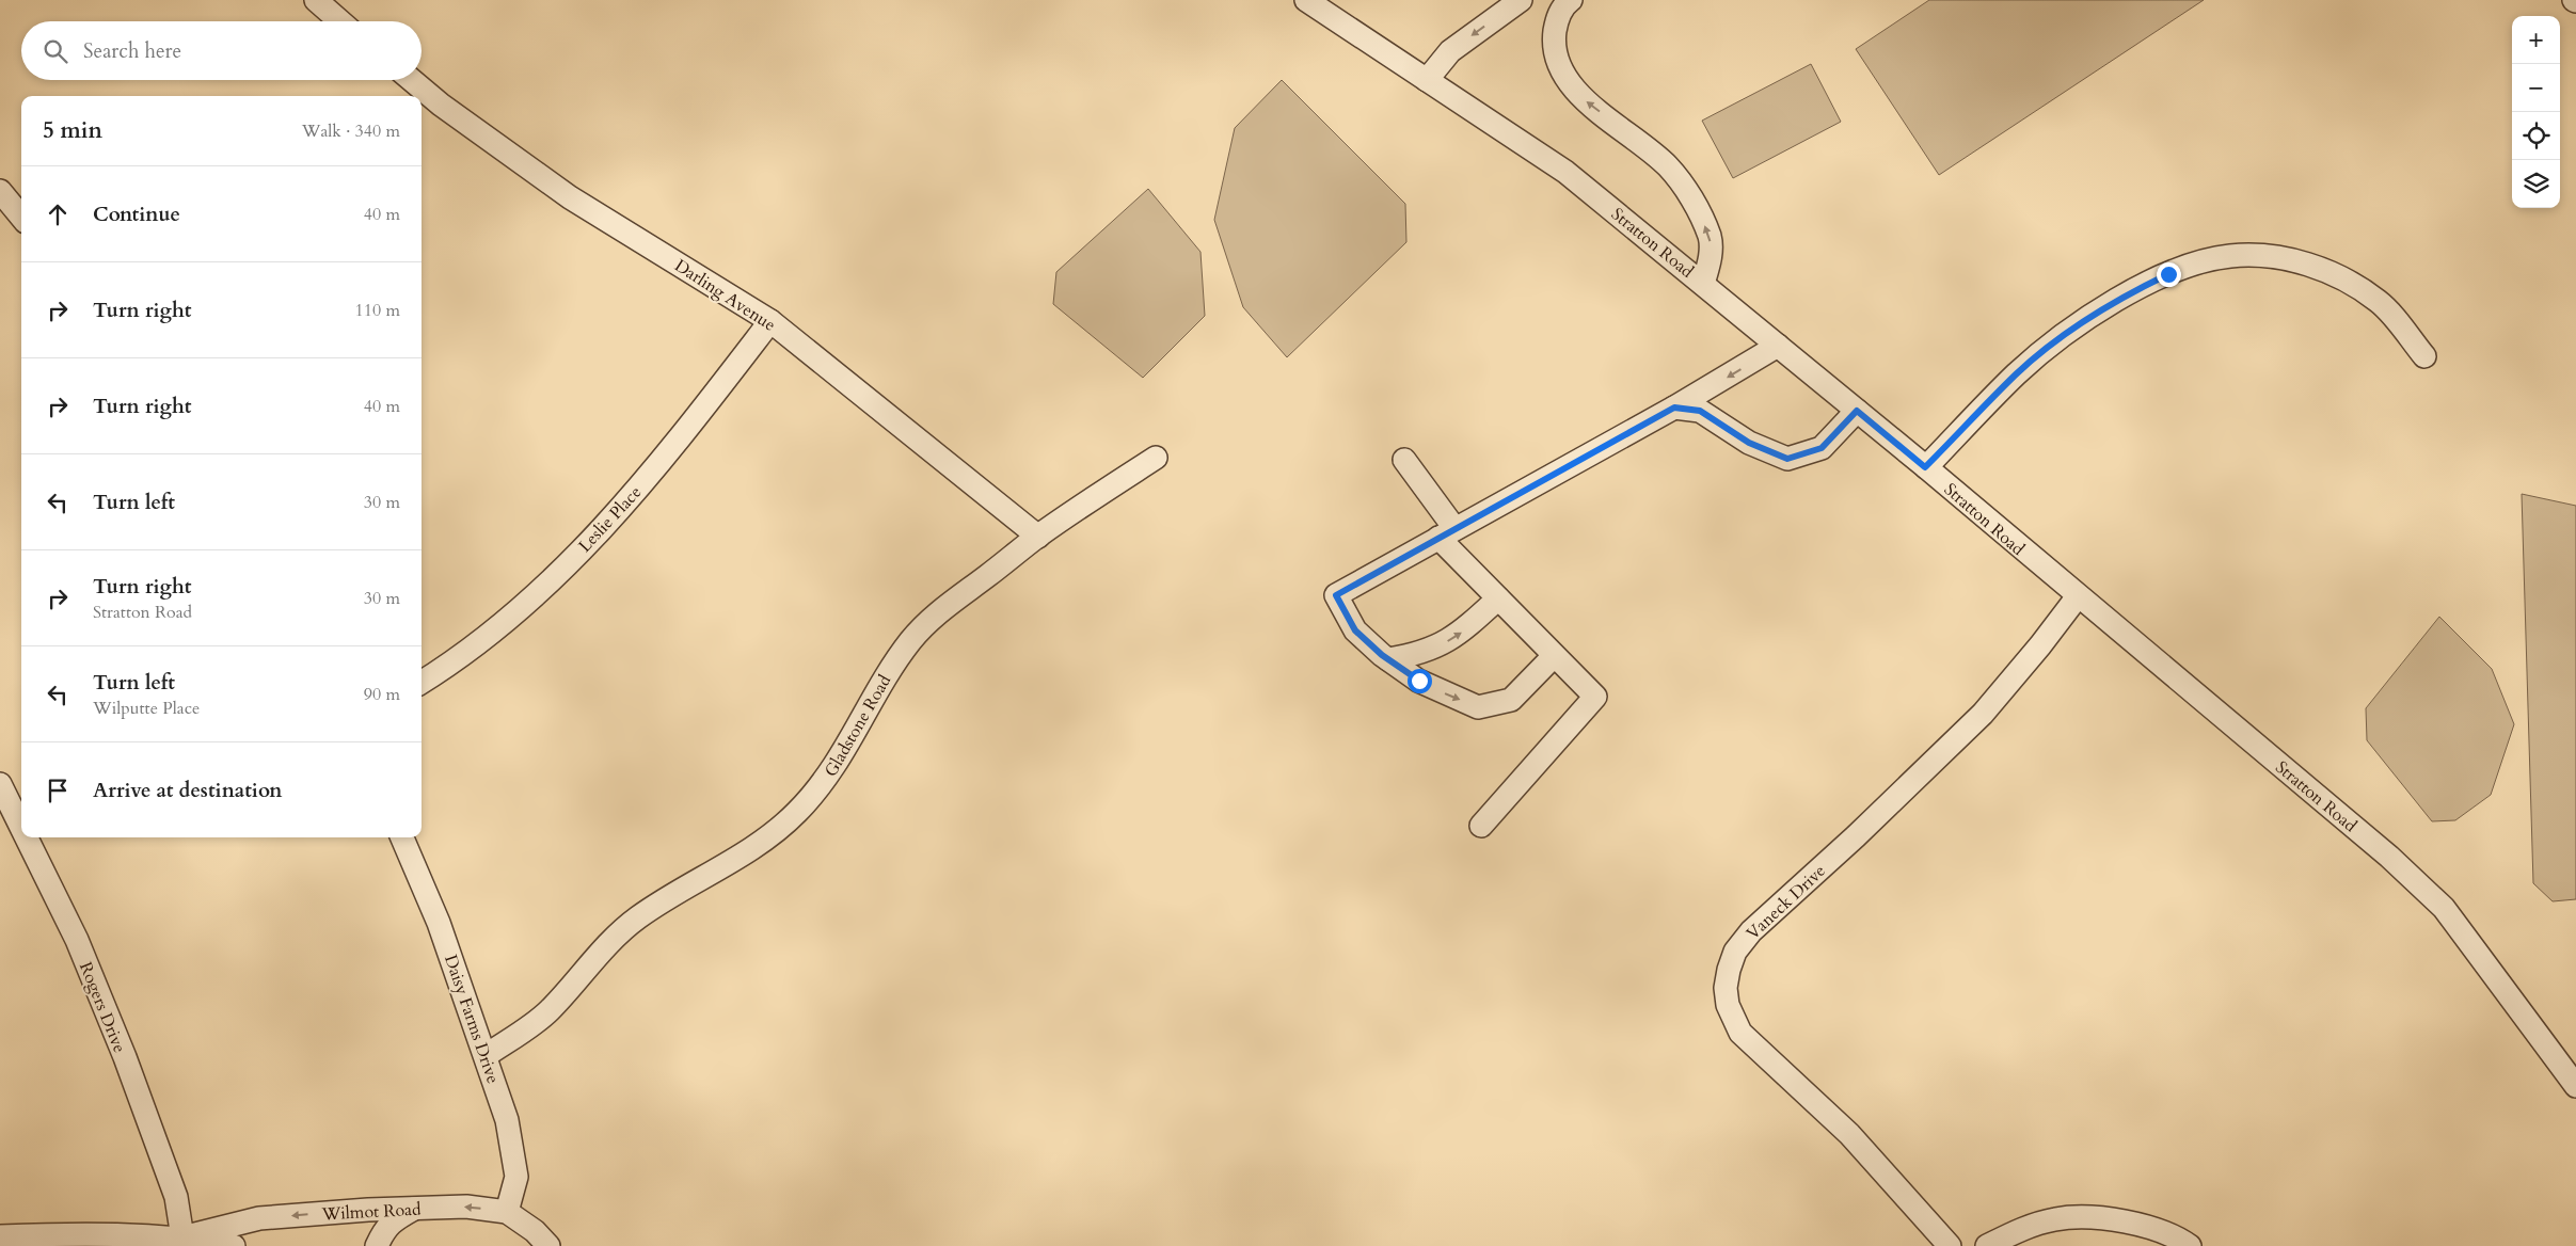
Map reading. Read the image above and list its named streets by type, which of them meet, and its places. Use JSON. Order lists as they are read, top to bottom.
{
  "streets": {
    "street": [
      "Stratton Road",
      "Darling Avenue",
      "Leslie Place",
      "Gladstone Road",
      "Vaneck Drive",
      "Rogers Drive",
      "Daisy Farms Drive",
      "Wilmot Road"
    ]
  },
  "crossings": [
    ["Stratton Road", "Vaneck Drive"],
    ["Darling Avenue", "Leslie Place"],
    ["Darling Avenue", "Gladstone Road"],
    ["Gladstone Road", "Daisy Farms Drive"],
    ["Rogers Drive", "Wilmot Road"],
    ["Daisy Farms Drive", "Wilmot Road"]
  ],
  "one_way": ["Wilmot Road"],
  "page": {
    "map_buttons": ["+", "−"],
    "search": "Search here",
    "heading": ["5 min", "Walk · 340 m"],
    "list": [
      ["Continue", "40 m"],
      ["Turn right", "110 m"],
      ["Turn right", "40 m"],
      ["Turn left", "30 m"],
      ["Turn right", "Stratton Road", "30 m"],
      ["Turn left", "Wilputte Place", "90 m"],
      "Arrive at destination"
    ]
  }
}
